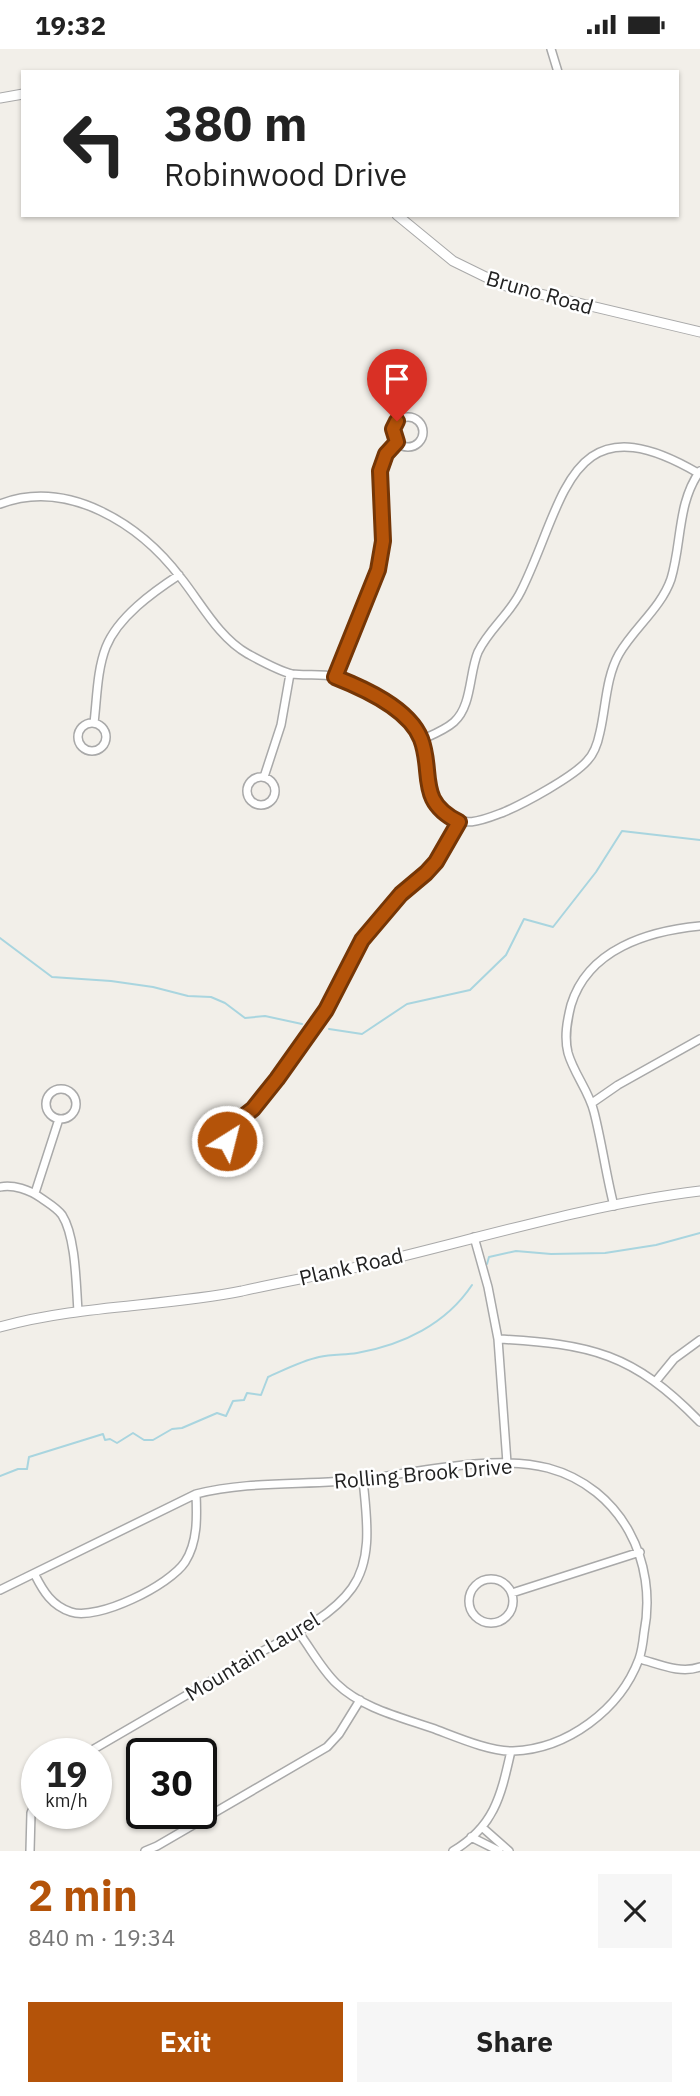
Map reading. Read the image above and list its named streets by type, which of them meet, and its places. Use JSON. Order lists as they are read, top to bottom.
{
  "streets": {
    "street": [
      "Bruno Road",
      "Plank Road",
      "Rolling Brook Drive",
      "Mountain Laurel"
    ]
  },
  "crossings": [
    ["Rolling Brook Drive", "Mountain Laurel"]
  ],
  "page": {
    "status": "19:32",
    "turn": ["380 m", "Robinwood Drive"],
    "speed": "19 km/h",
    "limit": "30",
    "heading": ["2 min", "840 m · 19:34"],
    "buttons": ["Exit", "Share"]
  }
}
